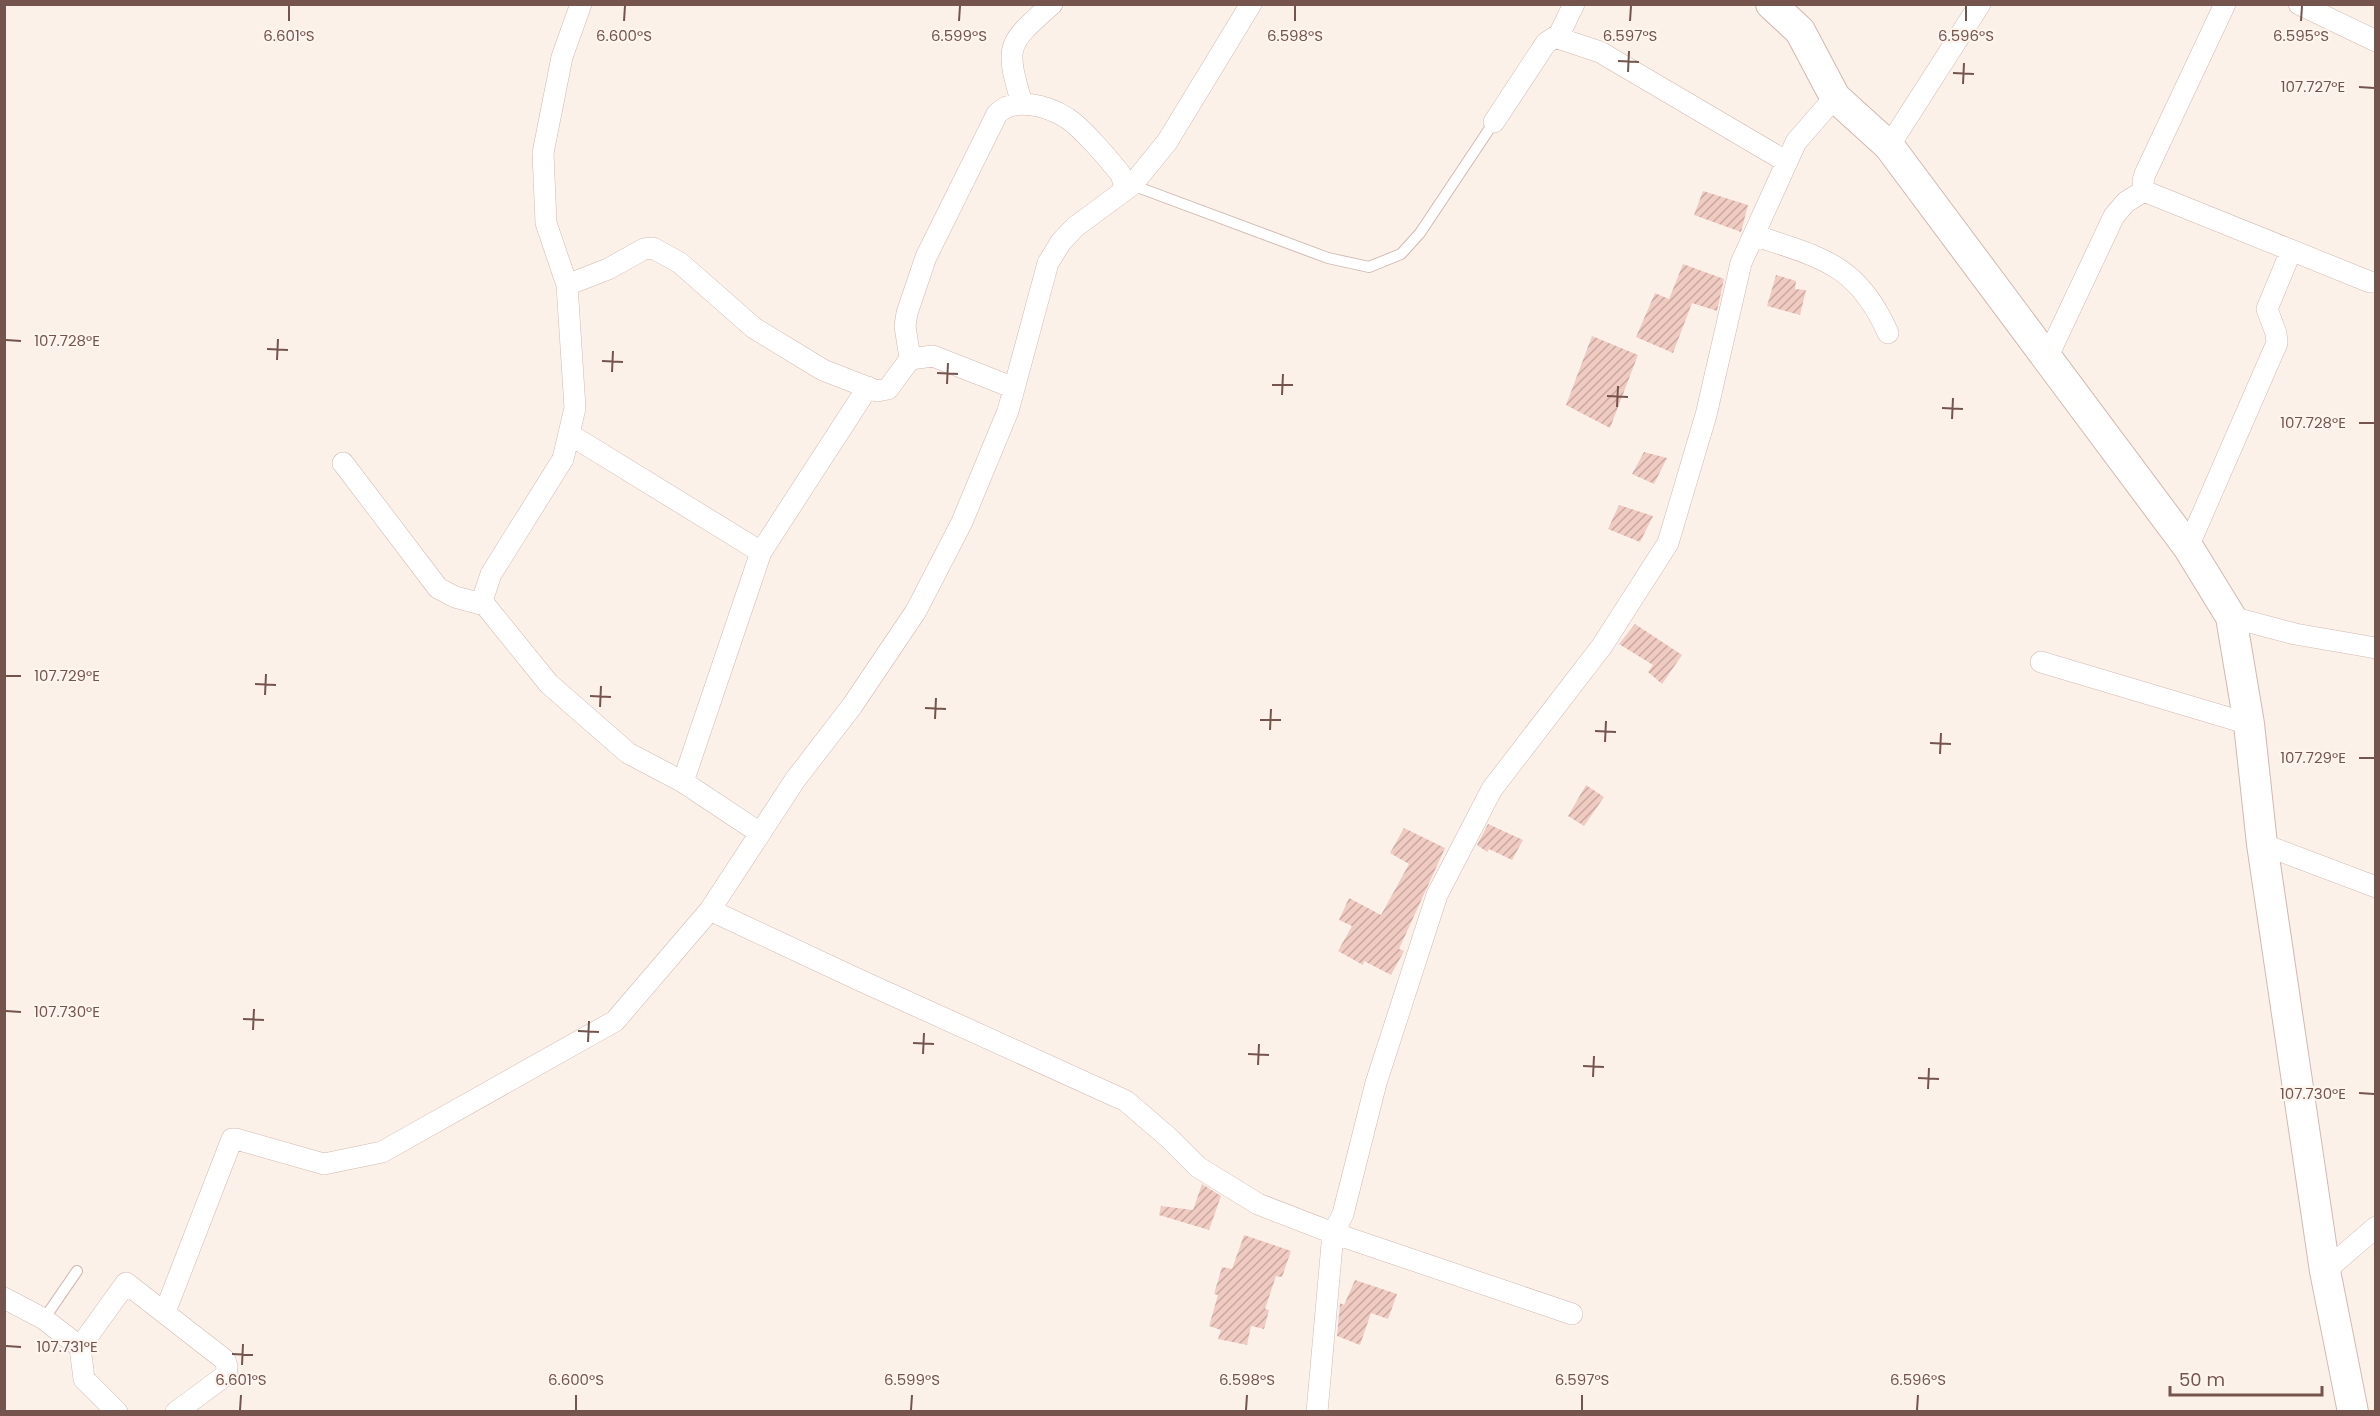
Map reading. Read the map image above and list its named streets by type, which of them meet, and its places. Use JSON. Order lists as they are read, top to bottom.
{
  "scale_bar": "50 m",
  "coordinates": [
    "6.601°S",
    "6.600°S",
    "6.599°S",
    "6.598°S",
    "6.597°S",
    "6.596°S",
    "6.595°S",
    "107.727°E",
    "107.728°E",
    "107.729°E",
    "107.730°E",
    "107.731°E"
  ]
}
